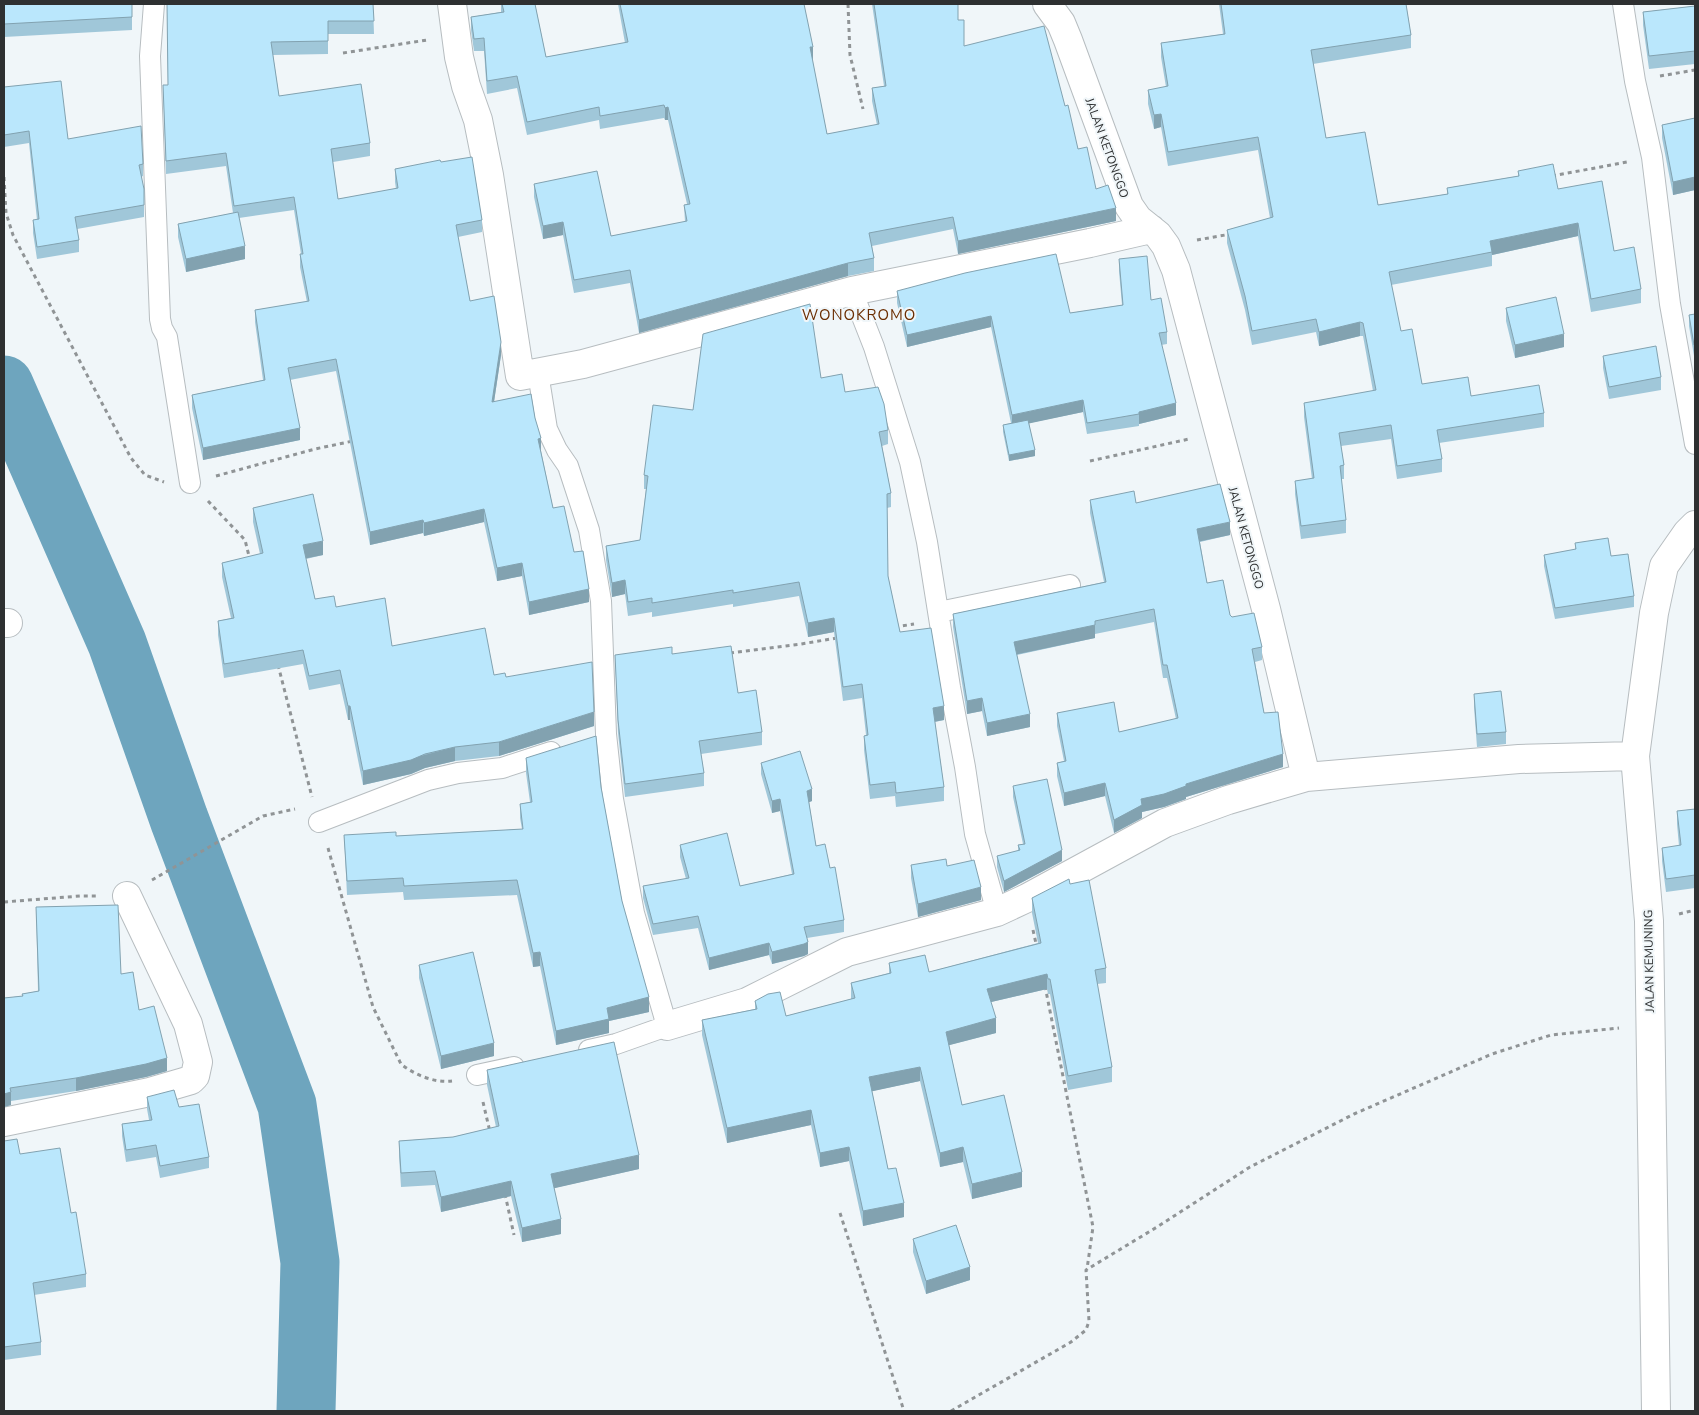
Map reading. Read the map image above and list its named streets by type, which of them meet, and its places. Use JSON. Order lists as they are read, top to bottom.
{
  "streets": {
    "street": ["JALAN KETONGGO", "JALAN KEMUNING"]
  },
  "districts": ["WONOKROMO"]
}
